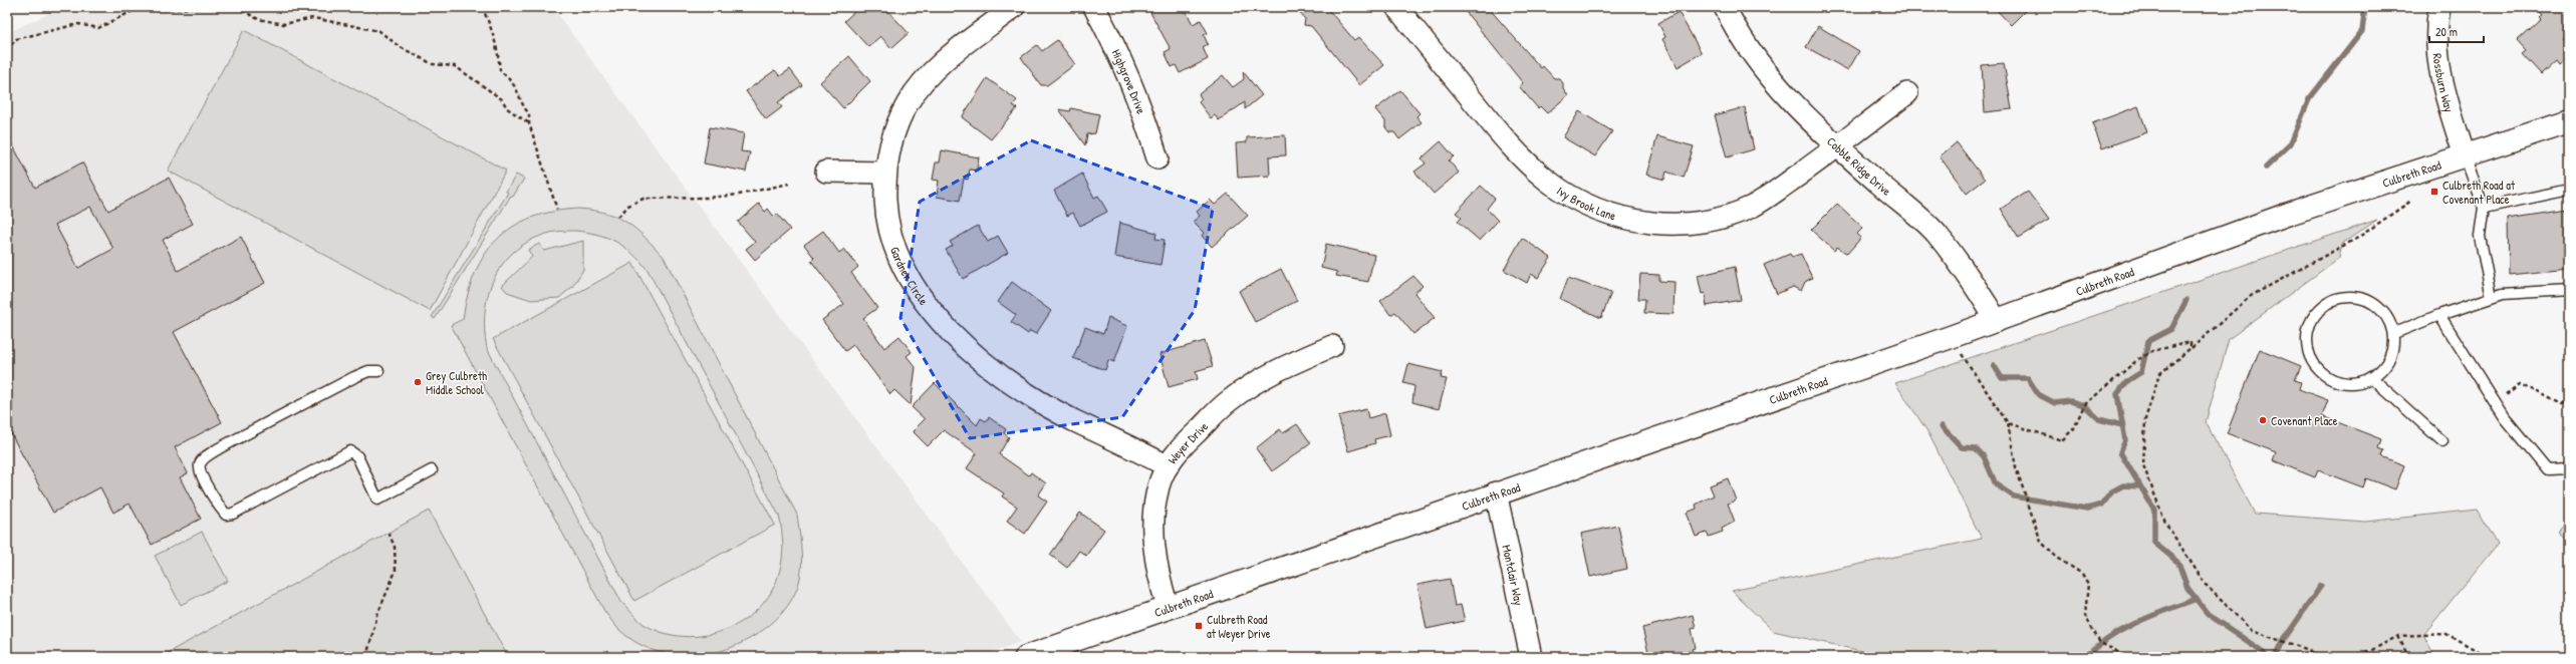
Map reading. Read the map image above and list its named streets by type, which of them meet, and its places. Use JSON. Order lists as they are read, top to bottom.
{
  "streets": {
    "street": [
      "Highgrove Drive",
      "Rossburn Way",
      "Cobble Ridge Drive",
      "Culbreth Road",
      "Ivy Brook Lane",
      "Gardner Circle",
      "Weyer Drive",
      "Montclair Way"
    ]
  },
  "crossings": [
    ["Rossburn Way", "Culbreth Road"],
    ["Cobble Ridge Drive", "Culbreth Road"],
    ["Cobble Ridge Drive", "Ivy Brook Lane"],
    ["Culbreth Road", "Weyer Drive"],
    ["Culbreth Road", "Montclair Way"],
    ["Gardner Circle", "Weyer Drive"]
  ],
  "places": {
    "transit": ["Culbreth Road at Covenant Place", "Culbreth Road at Weyer Drive"],
    "other": ["Grey Culbreth Middle School", "Covenant Place"]
  },
  "scale_bar": "20 m"
}
